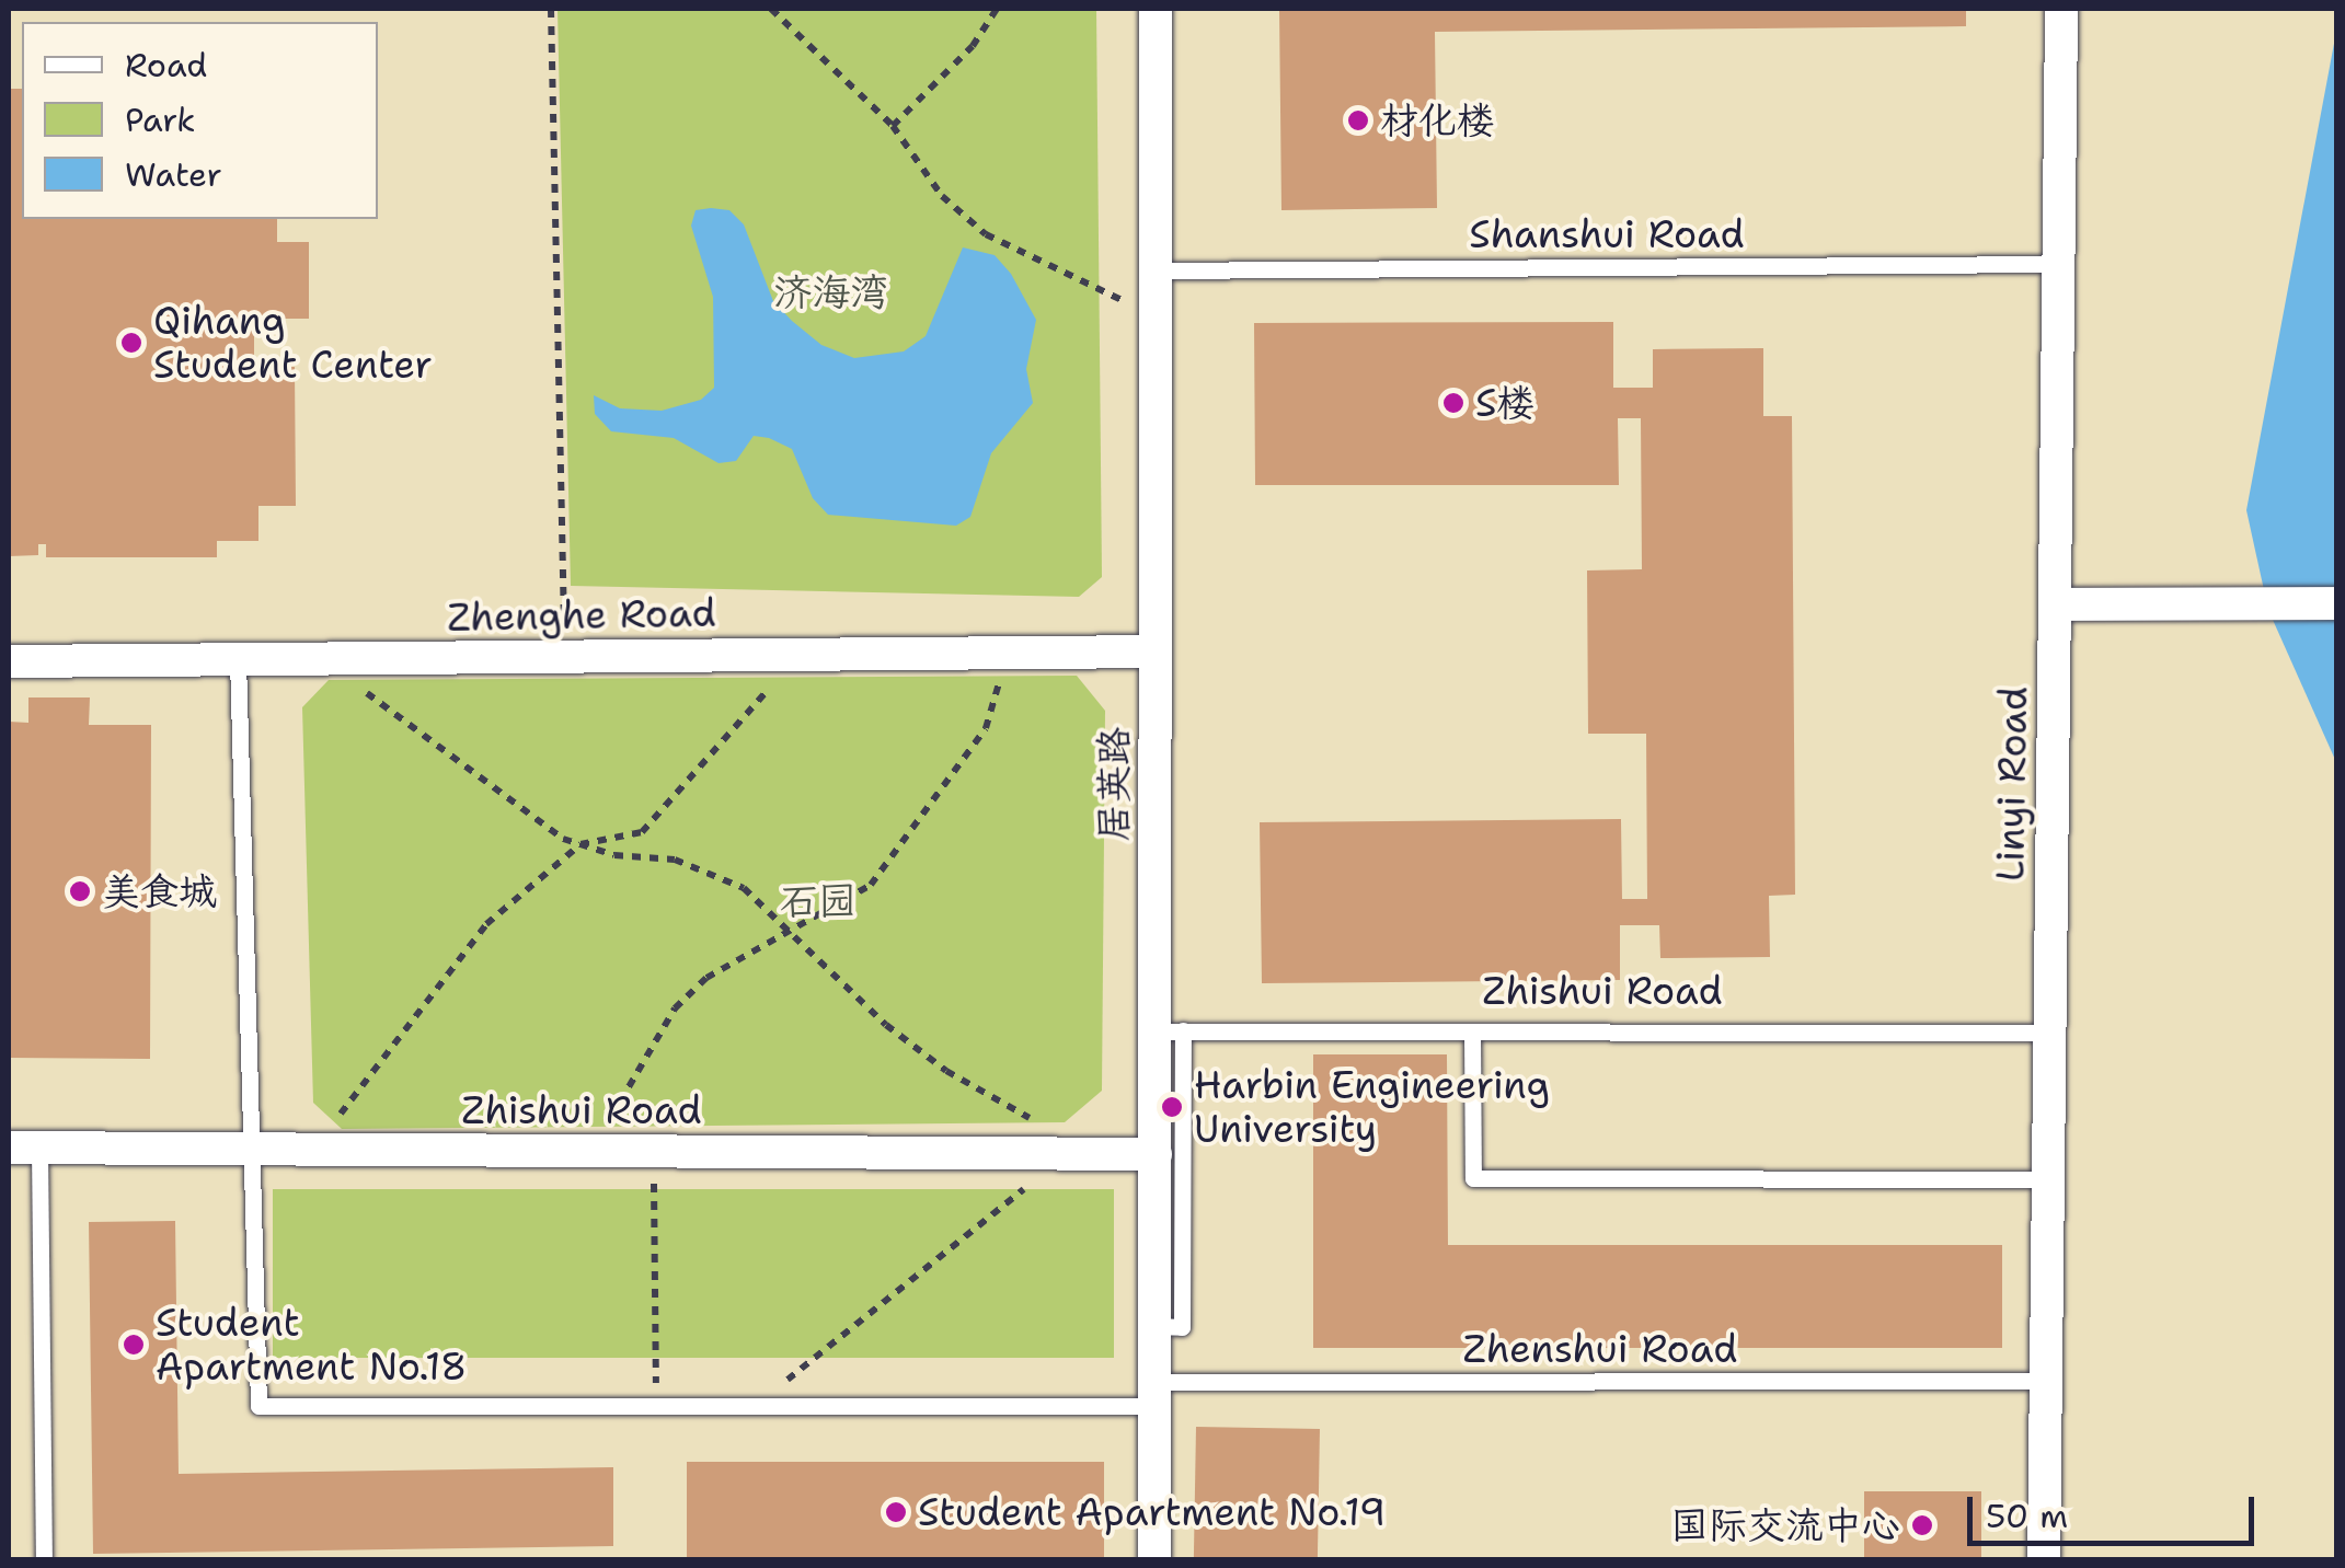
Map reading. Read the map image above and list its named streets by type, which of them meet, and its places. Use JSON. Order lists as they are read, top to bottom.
{
  "streets": {
    "street": [
      "Zhenghe Road",
      "居英路",
      "Linyi Road",
      "Zhishui Road"
    ],
    "lane": ["Shanshui Road", "Zhenshui Road"]
  },
  "crossings": [
    ["Shanshui Road", "居英路"],
    ["Shanshui Road", "Linyi Road"],
    ["Zhenghe Road", "居英路"],
    ["居英路", "Zhishui Road"],
    ["居英路", "Zhenshui Road"],
    ["Linyi Road", "Zhishui Road"],
    ["Linyi Road", "Zhenshui Road"],
    ["Zhishui Road", "Zhenshui Road"]
  ],
  "parks": ["济海湾", "石园"],
  "places": [
    "材化楼",
    "Qihang Student Center",
    "S楼",
    "美食城",
    "Harbin Engineering University",
    "Student Apartment No.18",
    "Student Apartment No.19",
    "国际交流中心"
  ],
  "legend": ["Road", "Park", "Water"],
  "scale_bar": "50 m"
}
